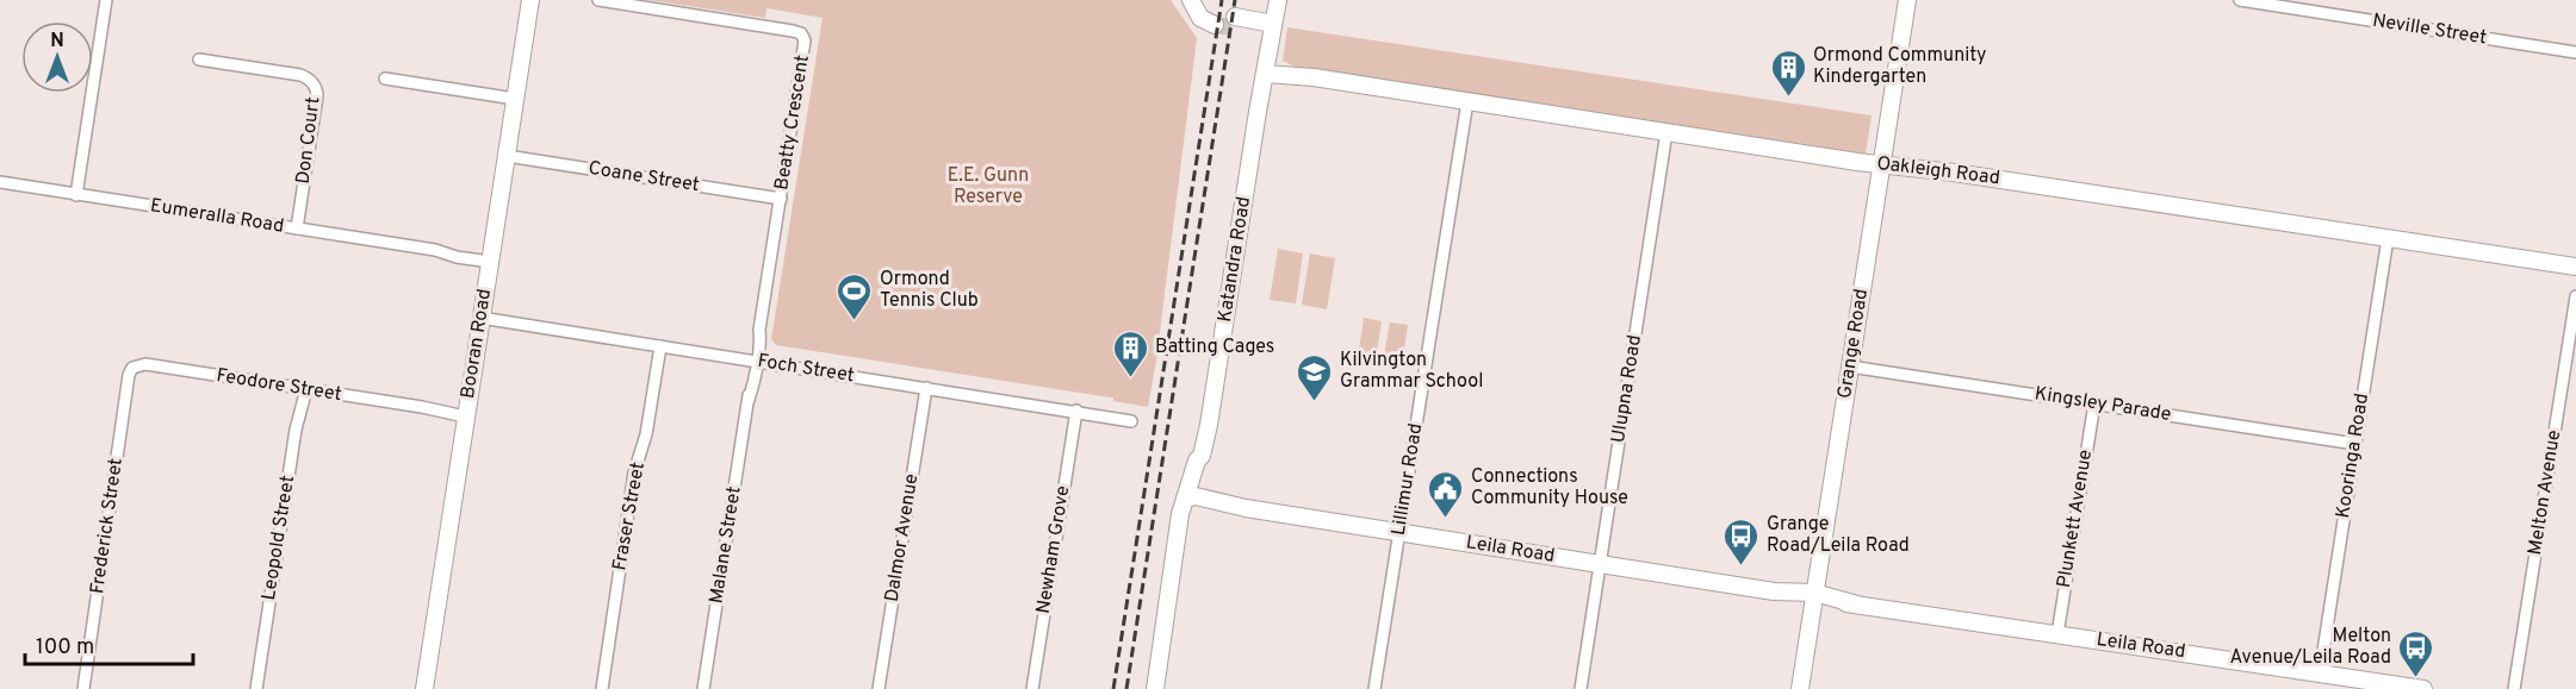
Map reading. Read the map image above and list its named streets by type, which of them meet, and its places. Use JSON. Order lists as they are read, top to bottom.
{
  "streets": {
    "street": [
      "Neville Street",
      "Beatty Crescent",
      "Don Court",
      "Oakleigh Road",
      "Coane Street",
      "Eumeralla Road",
      "Katandra Road",
      "Booran Road",
      "Grange Road",
      "Foch Street",
      "Feodore Street",
      "Ulupna Road",
      "Kingsley Parade",
      "Kooringa Road",
      "Lillimur Road",
      "Melton Avenue",
      "Fraser Street",
      "Plunkett Avenue",
      "Frederick Street",
      "Leopold Street",
      "Dalmor Avenue",
      "Malane Street",
      "Newham Grove",
      "Leila Road"
    ]
  },
  "crossings": [
    ["Beatty Crescent", "Coane Street"],
    ["Beatty Crescent", "Foch Street"],
    ["Beatty Crescent", "Malane Street"],
    ["Don Court", "Eumeralla Road"],
    ["Oakleigh Road", "Katandra Road"],
    ["Oakleigh Road", "Grange Road"],
    ["Oakleigh Road", "Ulupna Road"],
    ["Oakleigh Road", "Kooringa Road"],
    ["Oakleigh Road", "Lillimur Road"],
    ["Coane Street", "Booran Road"],
    ["Eumeralla Road", "Booran Road"],
    ["Katandra Road", "Leila Road"],
    ["Booran Road", "Foch Street"],
    ["Booran Road", "Feodore Street"],
    ["Grange Road", "Kingsley Parade"],
    ["Grange Road", "Leila Road"],
    ["Foch Street", "Fraser Street"],
    ["Foch Street", "Dalmor Avenue"],
    ["Foch Street", "Malane Street"],
    ["Foch Street", "Newham Grove"],
    ["Feodore Street", "Frederick Street"],
    ["Feodore Street", "Leopold Street"],
    ["Ulupna Road", "Leila Road"],
    ["Kingsley Parade", "Kooringa Road"],
    ["Kingsley Parade", "Plunkett Avenue"],
    ["Kooringa Road", "Leila Road"],
    ["Lillimur Road", "Leila Road"],
    ["Plunkett Avenue", "Leila Road"]
  ],
  "parks": ["E.E. Gunn Reserve"],
  "places": {
    "building": ["Ormond Community Kindergarten", "Batting Cages"],
    "sports": ["Ormond Tennis Club"],
    "school or university": ["Kilvington Grammar School"],
    "public building": ["Connections Community House"],
    "bus stop": ["Grange Road/Leila Road", "Melton Avenue/Leila Road"]
  },
  "scale_bar": "100 m",
  "north": "top"
}
